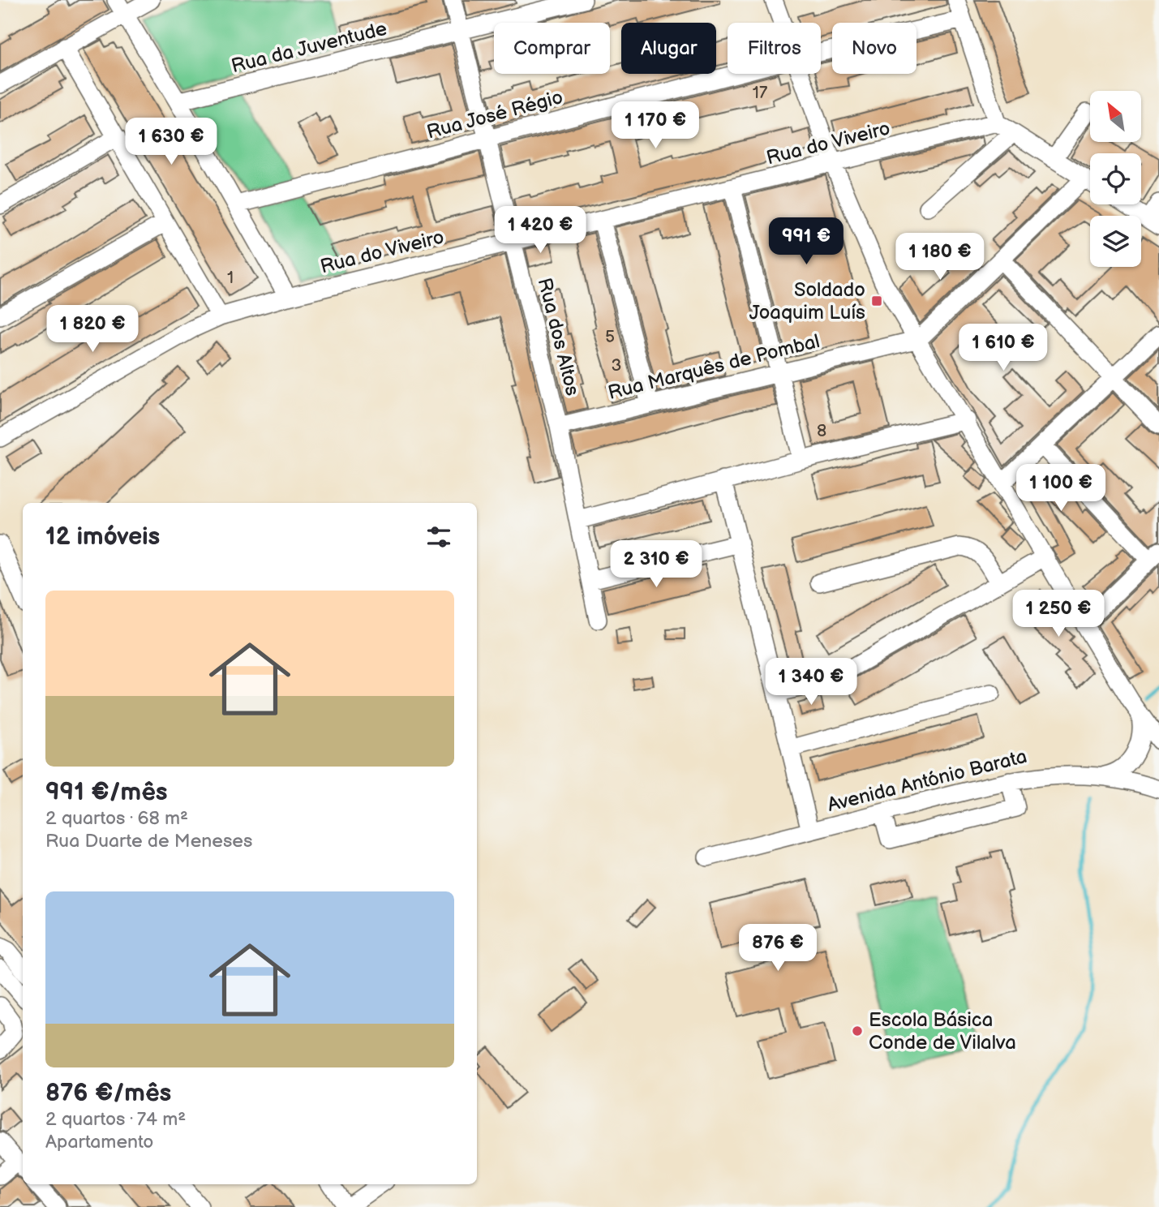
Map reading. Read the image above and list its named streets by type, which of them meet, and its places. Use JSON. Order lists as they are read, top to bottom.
{
  "streets": {
    "street": [
      "Rua da Juventude",
      "Rua José Régio",
      "Rua do Viveiro",
      "Rua dos Altos",
      "Rua Marquês de Pombal",
      "Avenida António Barata"
    ]
  },
  "crossings": [
    ["Rua da Juventude", "Rua dos Altos"],
    ["Rua José Régio", "Rua dos Altos"],
    ["Rua do Viveiro", "Rua dos Altos"],
    ["Rua dos Altos", "Rua Marquês de Pombal"]
  ],
  "places": {
    "transit": ["Soldado Joaquim Luís"],
    "other": ["Escola Básica Conde de Vilalva"]
  },
  "house_numbers": [
    "17",
    "1",
    "5",
    "3",
    "8"
  ],
  "north": "top left",
  "page": {
    "chip": [
      "Comprar",
      "Alugar",
      "Filtros",
      "Novo"
    ],
    "price": [
      "1 170 €",
      "1 630 €",
      "1 420 €",
      "991 €",
      "1 180 €",
      "1 820 €",
      "1 610 €",
      "1 100 €",
      "2 310 €",
      "1 250 €",
      "1 340 €",
      "876 €"
    ],
    "heading": "12 imóveis",
    "list": [
      {
        "name": "991 €/mês",
        "note": "2 quartos · 68 m² · Rua Duarte de Meneses"
      },
      {
        "name": "876 €/mês",
        "note": "2 quartos · 74 m² · Apartamento"
      }
    ]
  }
}
